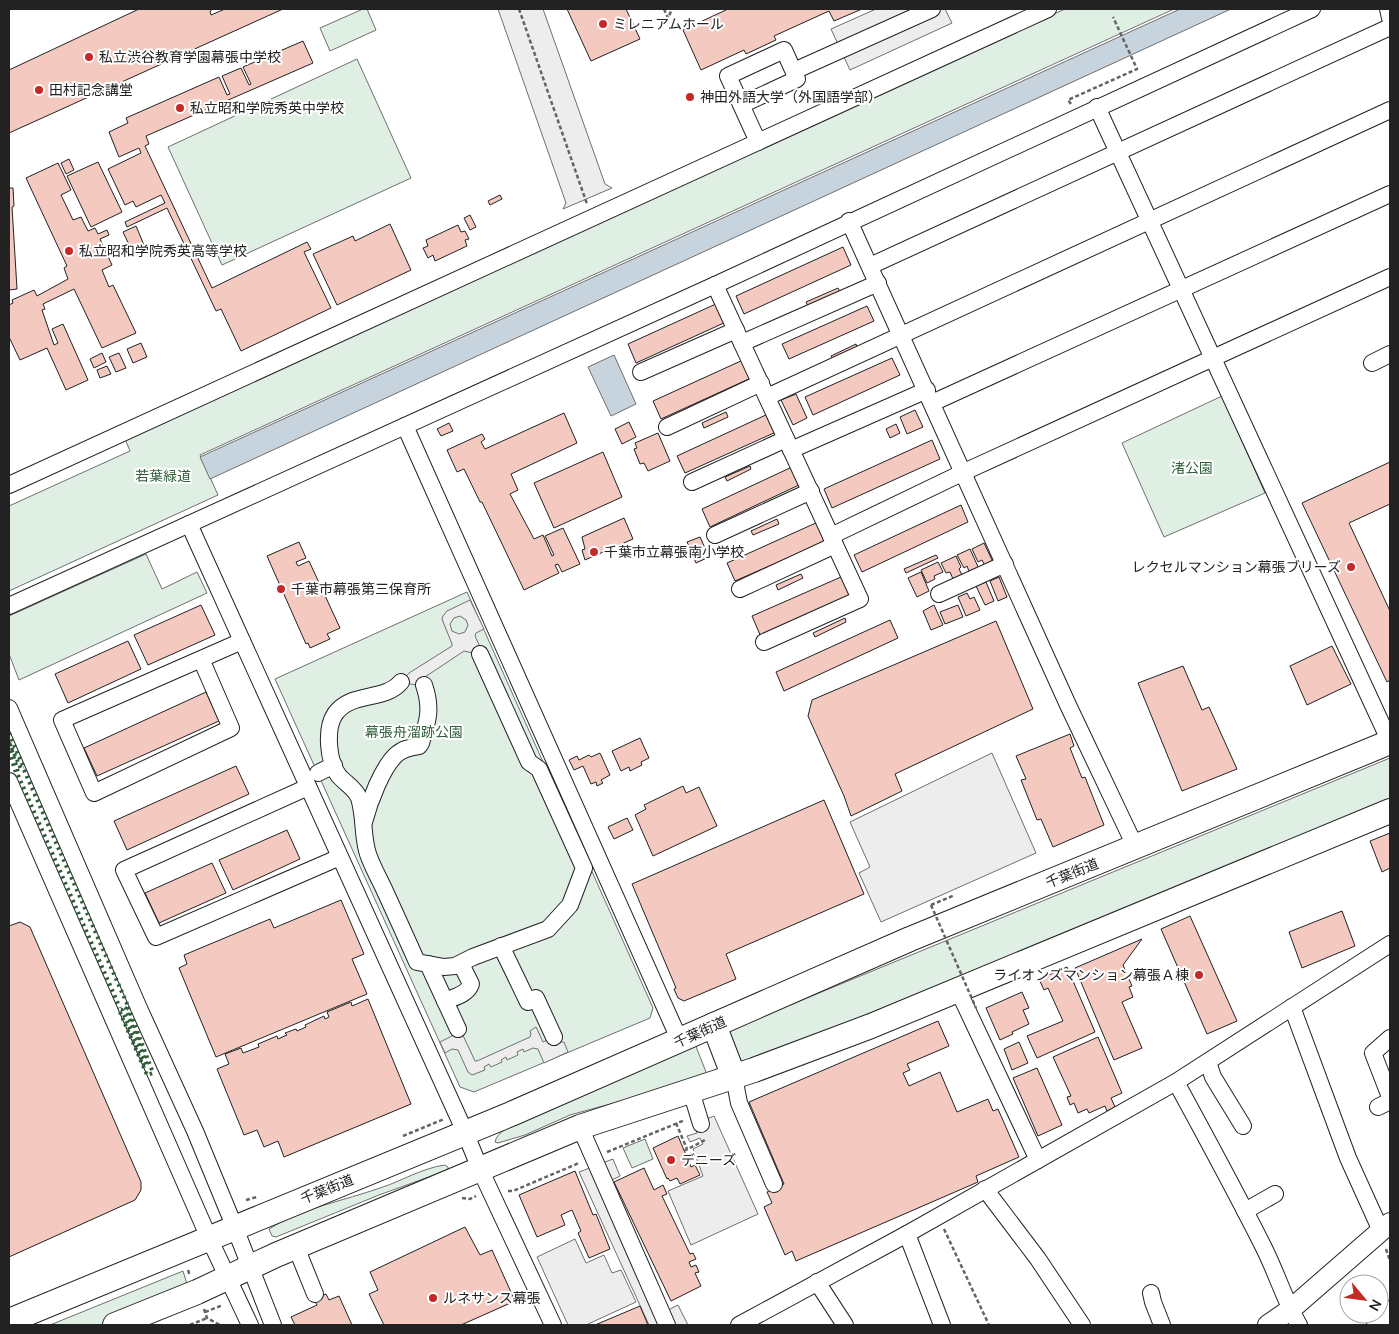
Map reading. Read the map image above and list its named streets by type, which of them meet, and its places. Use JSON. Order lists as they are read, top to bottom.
{
  "streets": {
    "highway": ["千葉街道"]
  },
  "parks": ["渚公園", "若葉緑道", "幕張舟溜跡公園"],
  "places": [
    "ミレニアムホール",
    "私立渋谷教育学園幕張中学校",
    "田村記念講堂",
    "神田外語大学（外国語学部）",
    "私立昭和学院秀英中学校",
    "私立昭和学院秀英高等学校",
    "千葉市立幕張南小学校",
    "レクセルマンション幕張ブリーズ",
    "千葉市幕張第三保育所",
    "ライオンズマンション幕張Ａ棟",
    "デニーズ",
    "ルネサンス幕張"
  ],
  "north": "bottom right"
}
